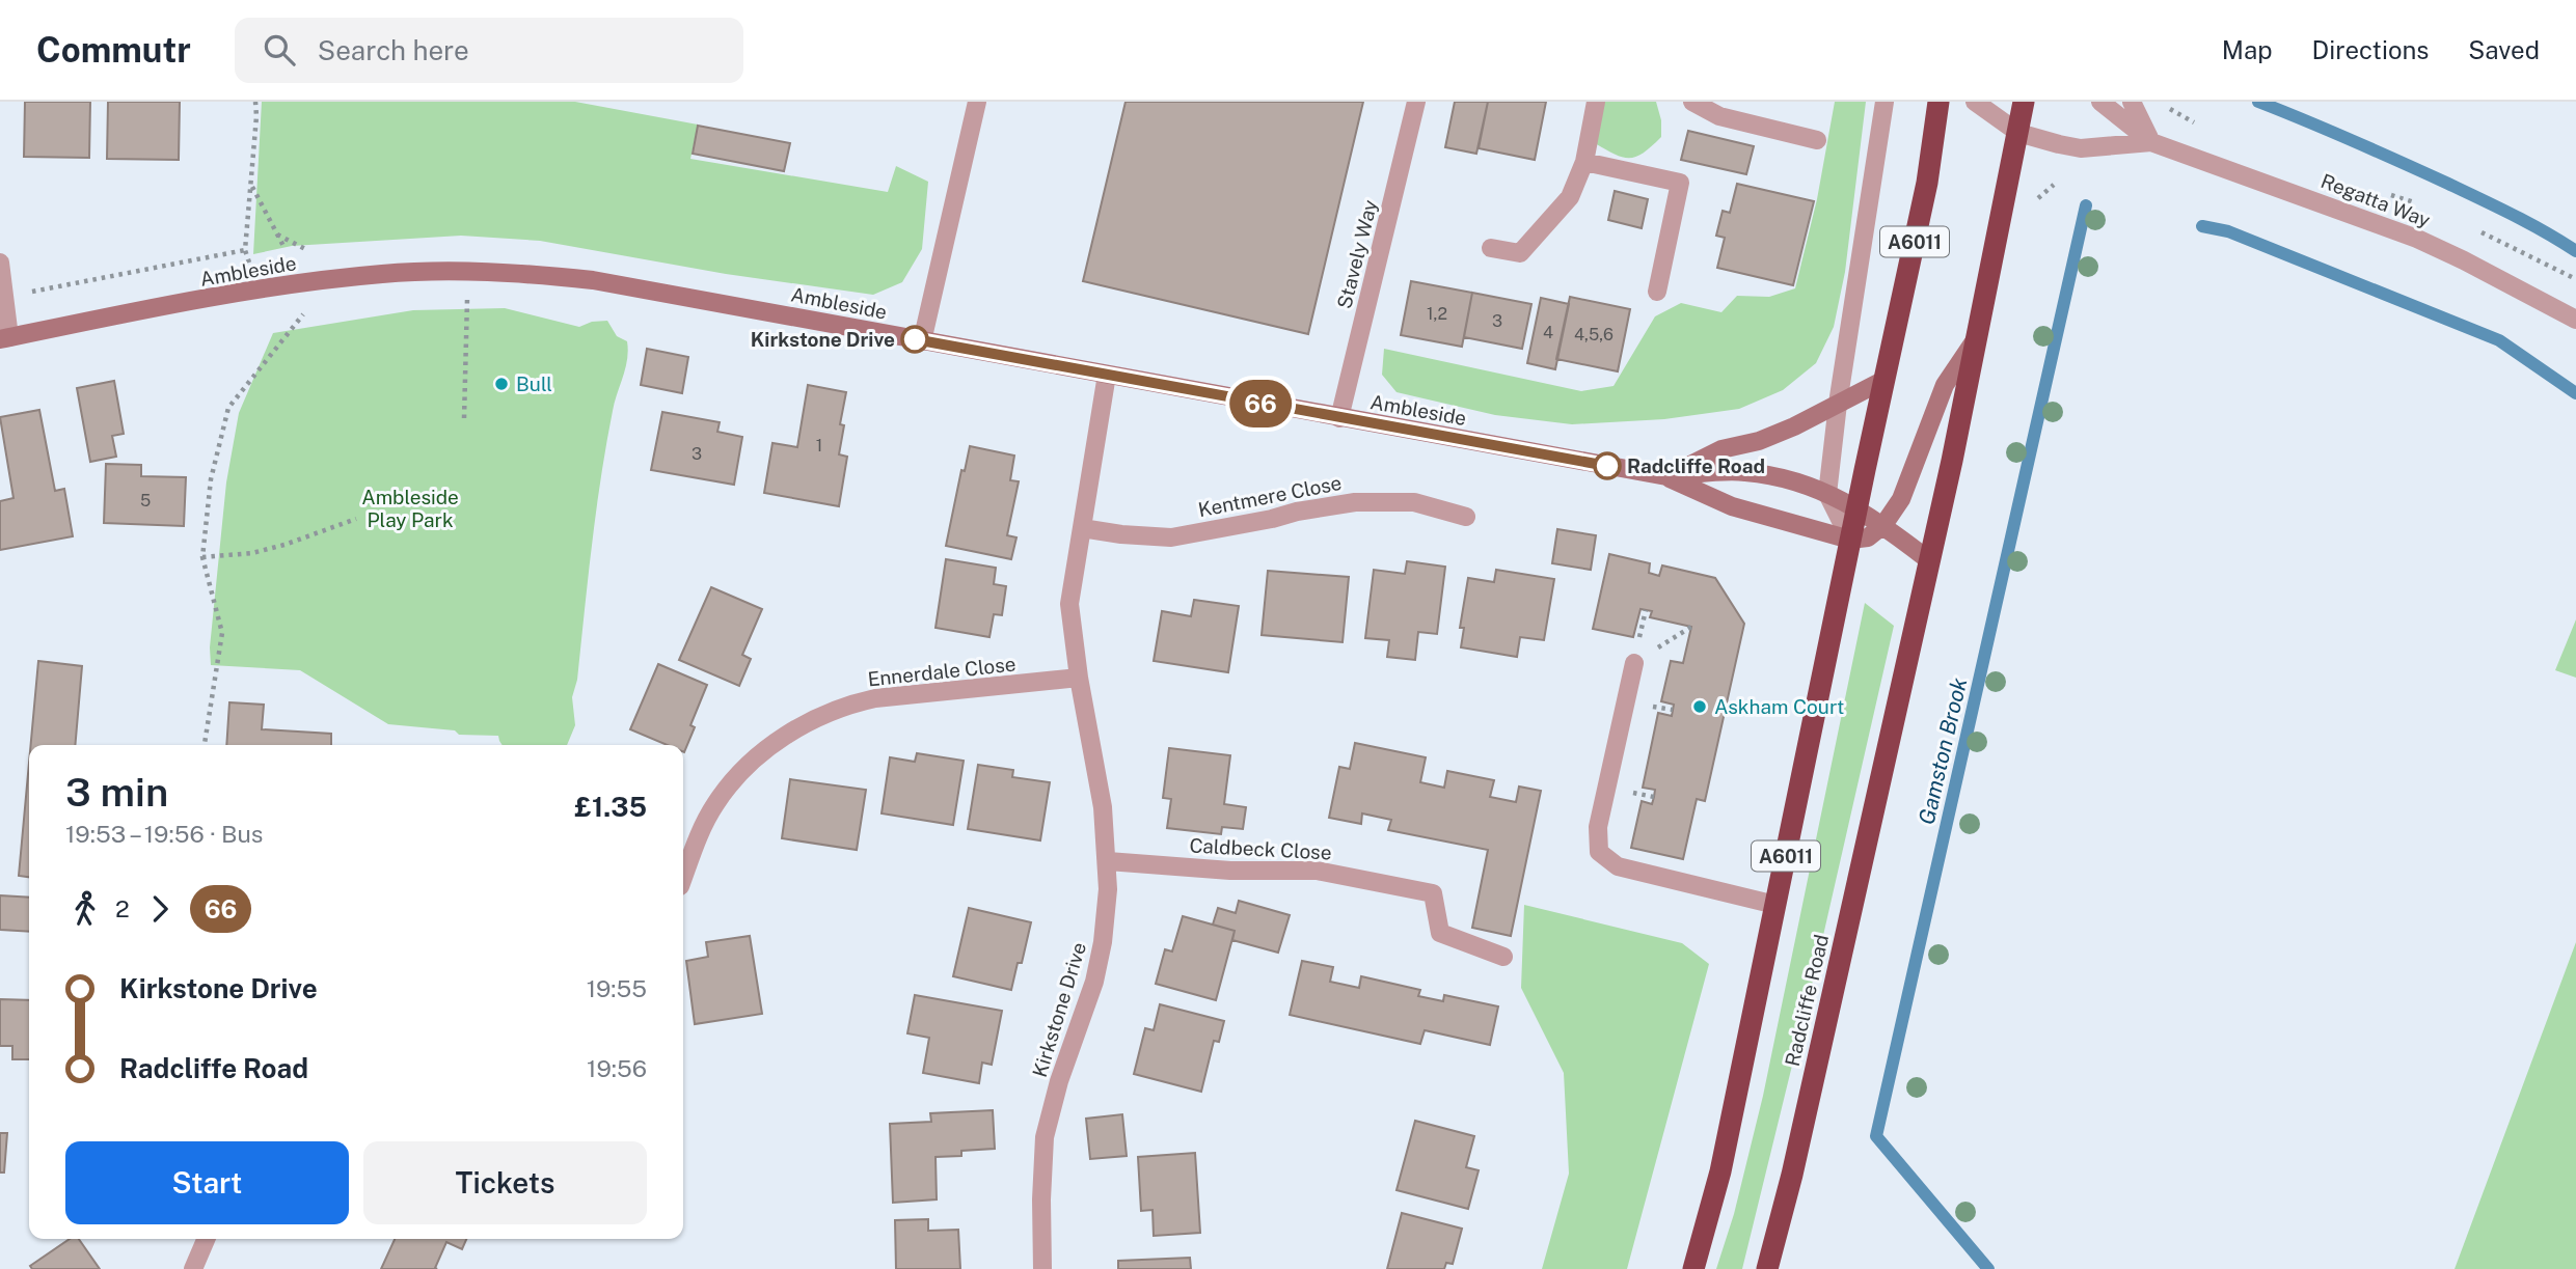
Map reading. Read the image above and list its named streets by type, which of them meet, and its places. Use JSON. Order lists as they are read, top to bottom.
{
  "streets": {
    "highway": ["A6011", "Radcliffe Road"],
    "street": [
      "Regatta Way",
      "Stavely Way",
      "Ambleside",
      "Kentmere Close",
      "Ennerdale Close",
      "Caldbeck Close",
      "Kirkstone Drive"
    ]
  },
  "crossings": [
    ["Regatta Way", "Radcliffe Road"],
    ["A6011", "Ambleside"],
    ["Stavely Way", "Ambleside"],
    ["Ambleside", "Radcliffe Road"],
    ["Ambleside", "Kirkstone Drive"],
    ["Kentmere Close", "Kirkstone Drive"],
    ["Ennerdale Close", "Kirkstone Drive"],
    ["Caldbeck Close", "Kirkstone Drive"]
  ],
  "water": ["Gamston Brook"],
  "parks": ["Ambleside Play Park"],
  "places": [
    "Kirkstone Drive",
    "Bull",
    "Radcliffe Road",
    "Askham Court"
  ],
  "lines": ["bus line 66"],
  "house_numbers": [
    "1,2",
    "3",
    "4",
    "4,5,6",
    "1",
    "3",
    "5"
  ],
  "page": {
    "header": "Commutr",
    "search": "Search here",
    "nav": ["Map", "Directions", "Saved"],
    "on_map": "66",
    "heading": ["3 min", "19:53 – 19:56 · Bus", "£1.35"],
    "legs": ["2", "66"],
    "list": [
      {
        "name": "Kirkstone Drive",
        "value": "19:55"
      },
      {
        "name": "Radcliffe Road",
        "value": "19:56"
      }
    ],
    "buttons": ["Start", "Tickets"]
  }
}
